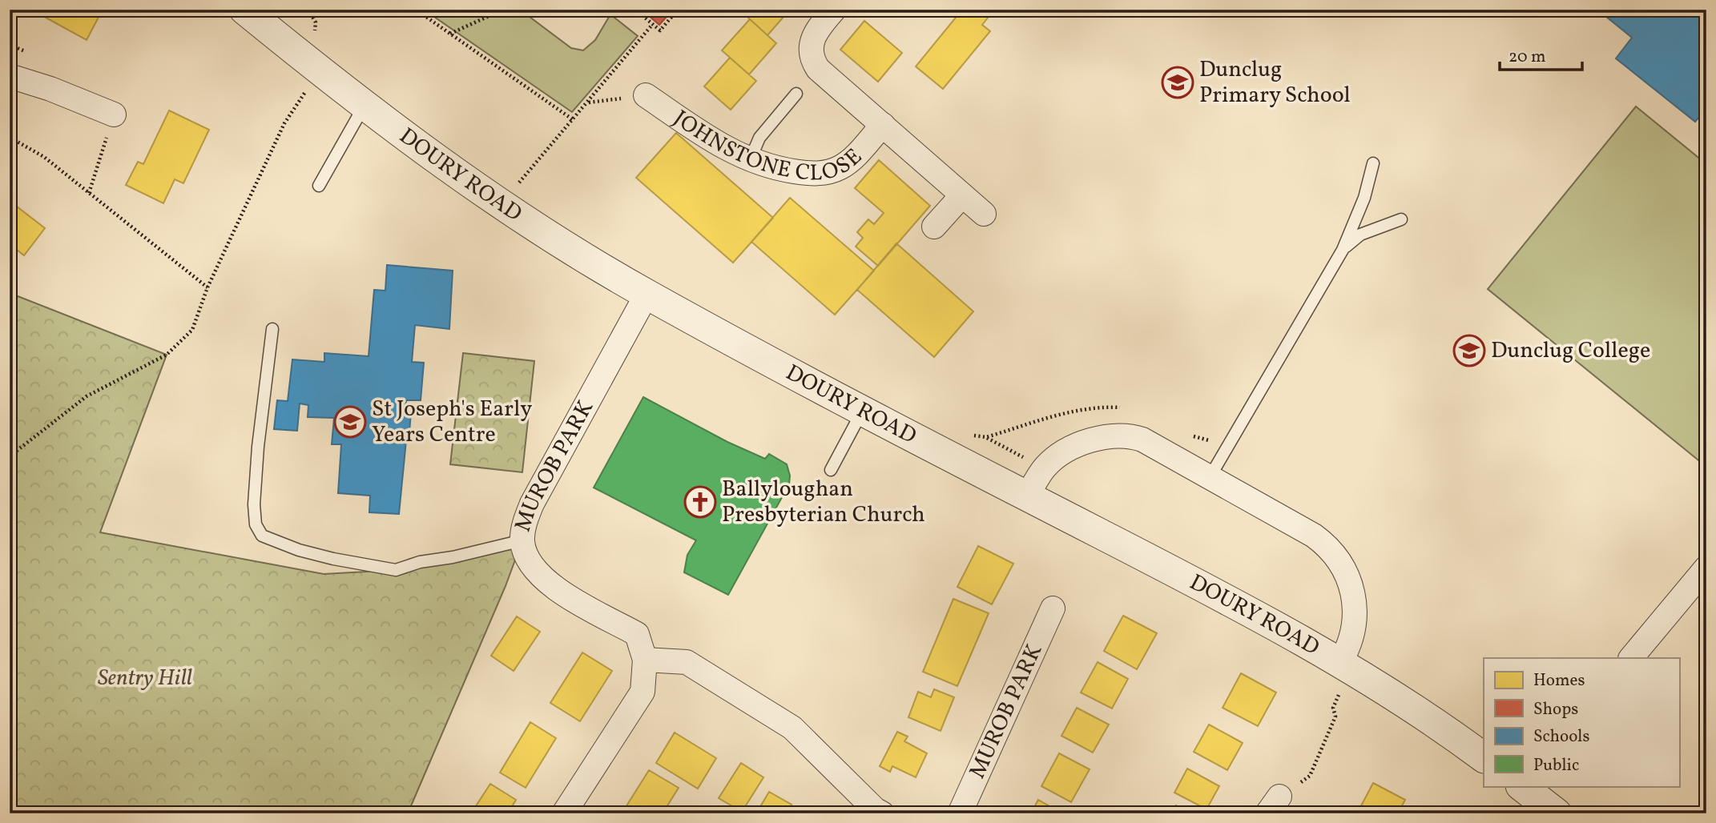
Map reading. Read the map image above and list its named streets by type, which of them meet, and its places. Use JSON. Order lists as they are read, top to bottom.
{
  "streets": {
    "street": ["JOHNSTONE CLOSE", "DOURY ROAD", "MUROB PARK"]
  },
  "crossings": [
    ["DOURY ROAD", "MUROB PARK"]
  ],
  "parks": ["Sentry Hill"],
  "places": {
    "school or university": ["Dunclug Primary School", "Dunclug College", "St Joseph's Early Years Centre"],
    "church": ["Ballyloughan Presbyterian Church"]
  },
  "legend": [
    "Homes",
    "Shops",
    "Schools",
    "Public"
  ],
  "scale_bar": "20 m"
}
